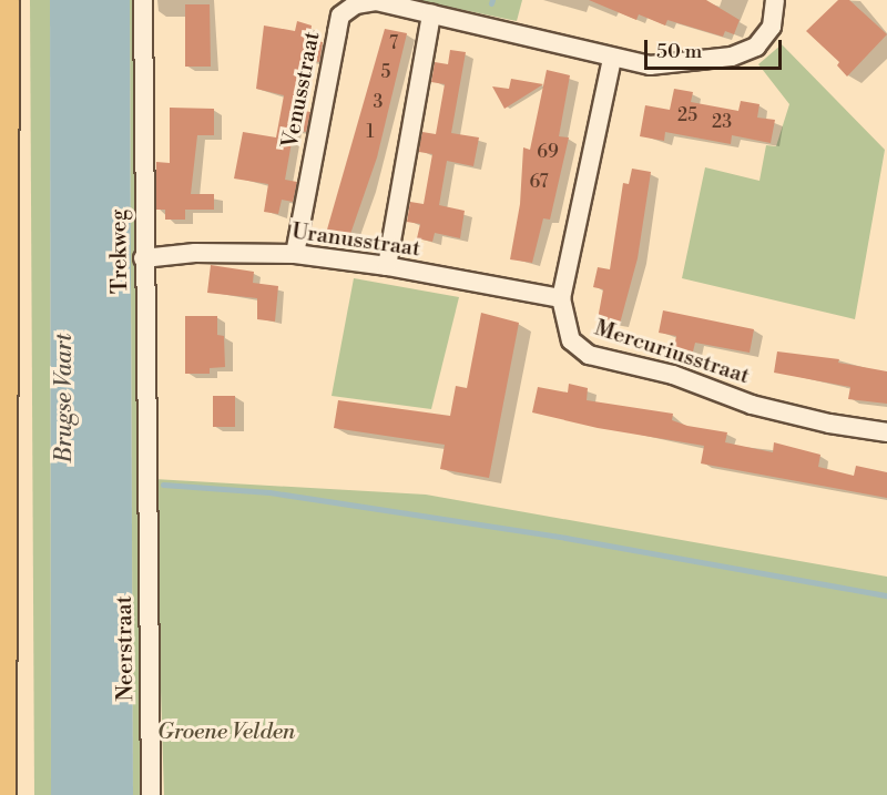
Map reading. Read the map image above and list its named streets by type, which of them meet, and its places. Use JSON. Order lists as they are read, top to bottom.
{
  "streets": {
    "street": [
      "Venusstraat",
      "Uranusstraat",
      "Trekweg",
      "Mercuriusstraat",
      "Neerstraat"
    ]
  },
  "crossings": [
    ["Venusstraat", "Uranusstraat"],
    ["Venusstraat", "Mercuriusstraat"],
    ["Uranusstraat", "Trekweg"],
    ["Uranusstraat", "Mercuriusstraat"],
    ["Trekweg", "Neerstraat"]
  ],
  "water": ["Brugse Vaart"],
  "parks": ["Groene Velden"],
  "house_numbers": [
    "7",
    "5",
    "3",
    "25",
    "23",
    "1",
    "69",
    "67"
  ],
  "scale_bar": "50 m"
}
